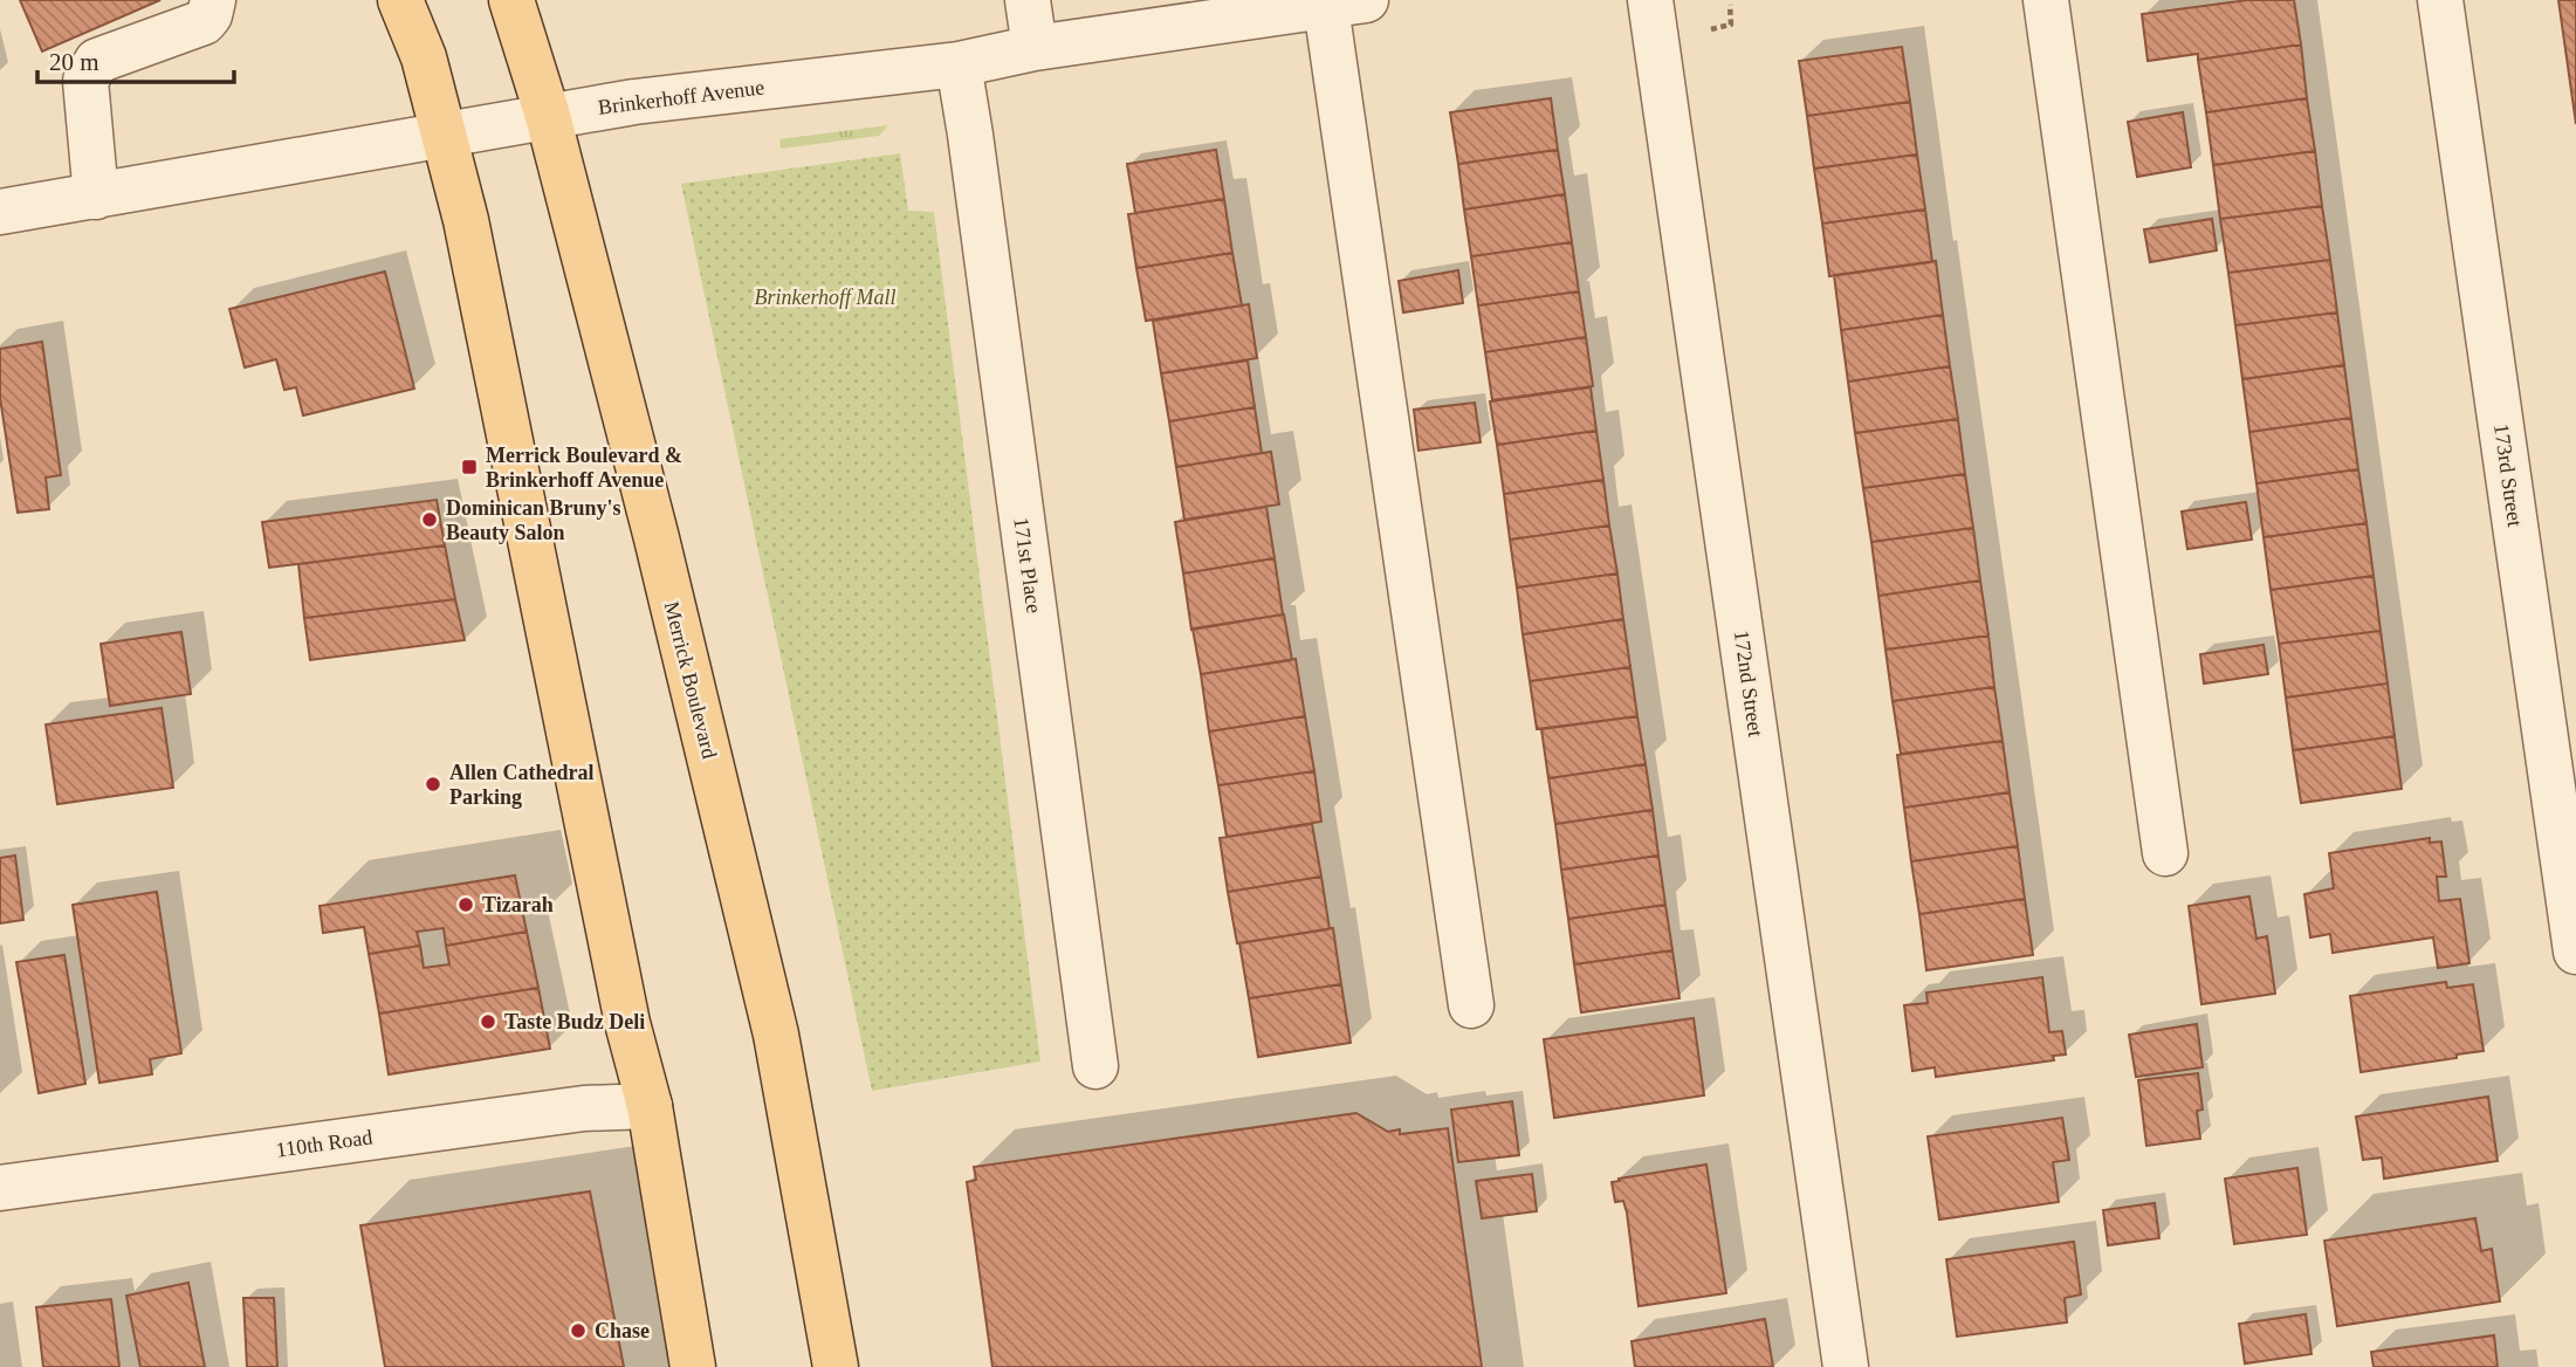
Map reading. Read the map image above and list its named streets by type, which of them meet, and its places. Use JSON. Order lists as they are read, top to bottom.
{
  "streets": {
    "main road": ["Merrick Boulevard"],
    "street": [
      "Brinkerhoff Avenue",
      "173rd Street",
      "171st Place",
      "172nd Street",
      "110th Road"
    ]
  },
  "crossings": [
    ["Brinkerhoff Avenue", "171st Place"],
    ["Brinkerhoff Avenue", "Merrick Boulevard"]
  ],
  "parks": ["Brinkerhoff Mall"],
  "places": {
    "transit": ["Merrick Boulevard & Brinkerhoff Avenue"],
    "other": [
      "Dominican Bruny's Beauty Salon",
      "Allen Cathedral Parking",
      "Tizarah",
      "Taste Budz Deli",
      "Chase"
    ]
  },
  "scale_bar": "20 m"
}
